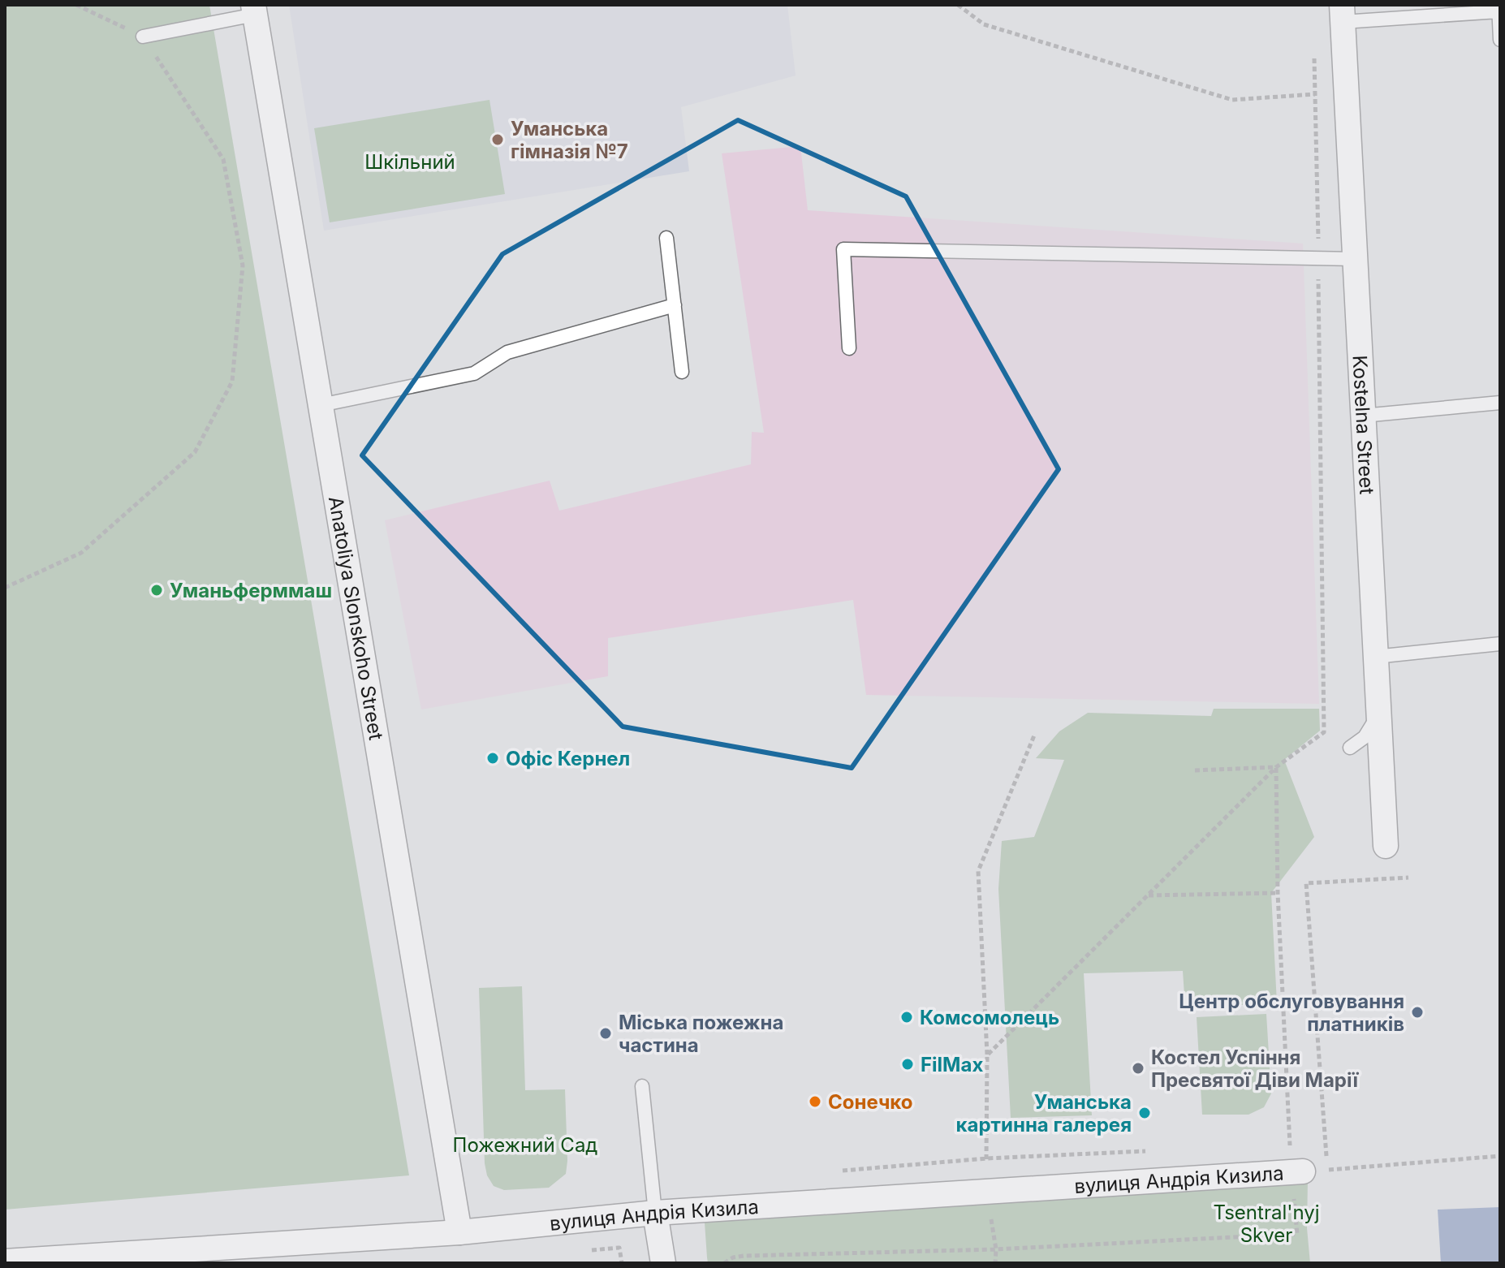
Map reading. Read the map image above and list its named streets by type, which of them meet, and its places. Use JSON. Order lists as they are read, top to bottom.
{
  "streets": {
    "street": ["Kostelna Street", "Anatoliya Slonskoho Street", "вулиця Андрія Кизила"]
  },
  "crossings": [
    ["Anatoliya Slonskoho Street", "вулиця Андрія Кизила"]
  ],
  "parks": ["Шкільний", "Пожежний Сад", "Tsentral'nyj Skver"],
  "places": [
    "Уманська гімназія №7",
    "Уманьферммаш",
    "Офіс Кернел",
    "Центр обслуговування платників",
    "Комсомолець",
    "Міська пожежна частина",
    "FilMax",
    "Костел Успіння Пресвятої Діви Марії",
    "Сонечко",
    "Уманська картинна галерея"
  ]
}
